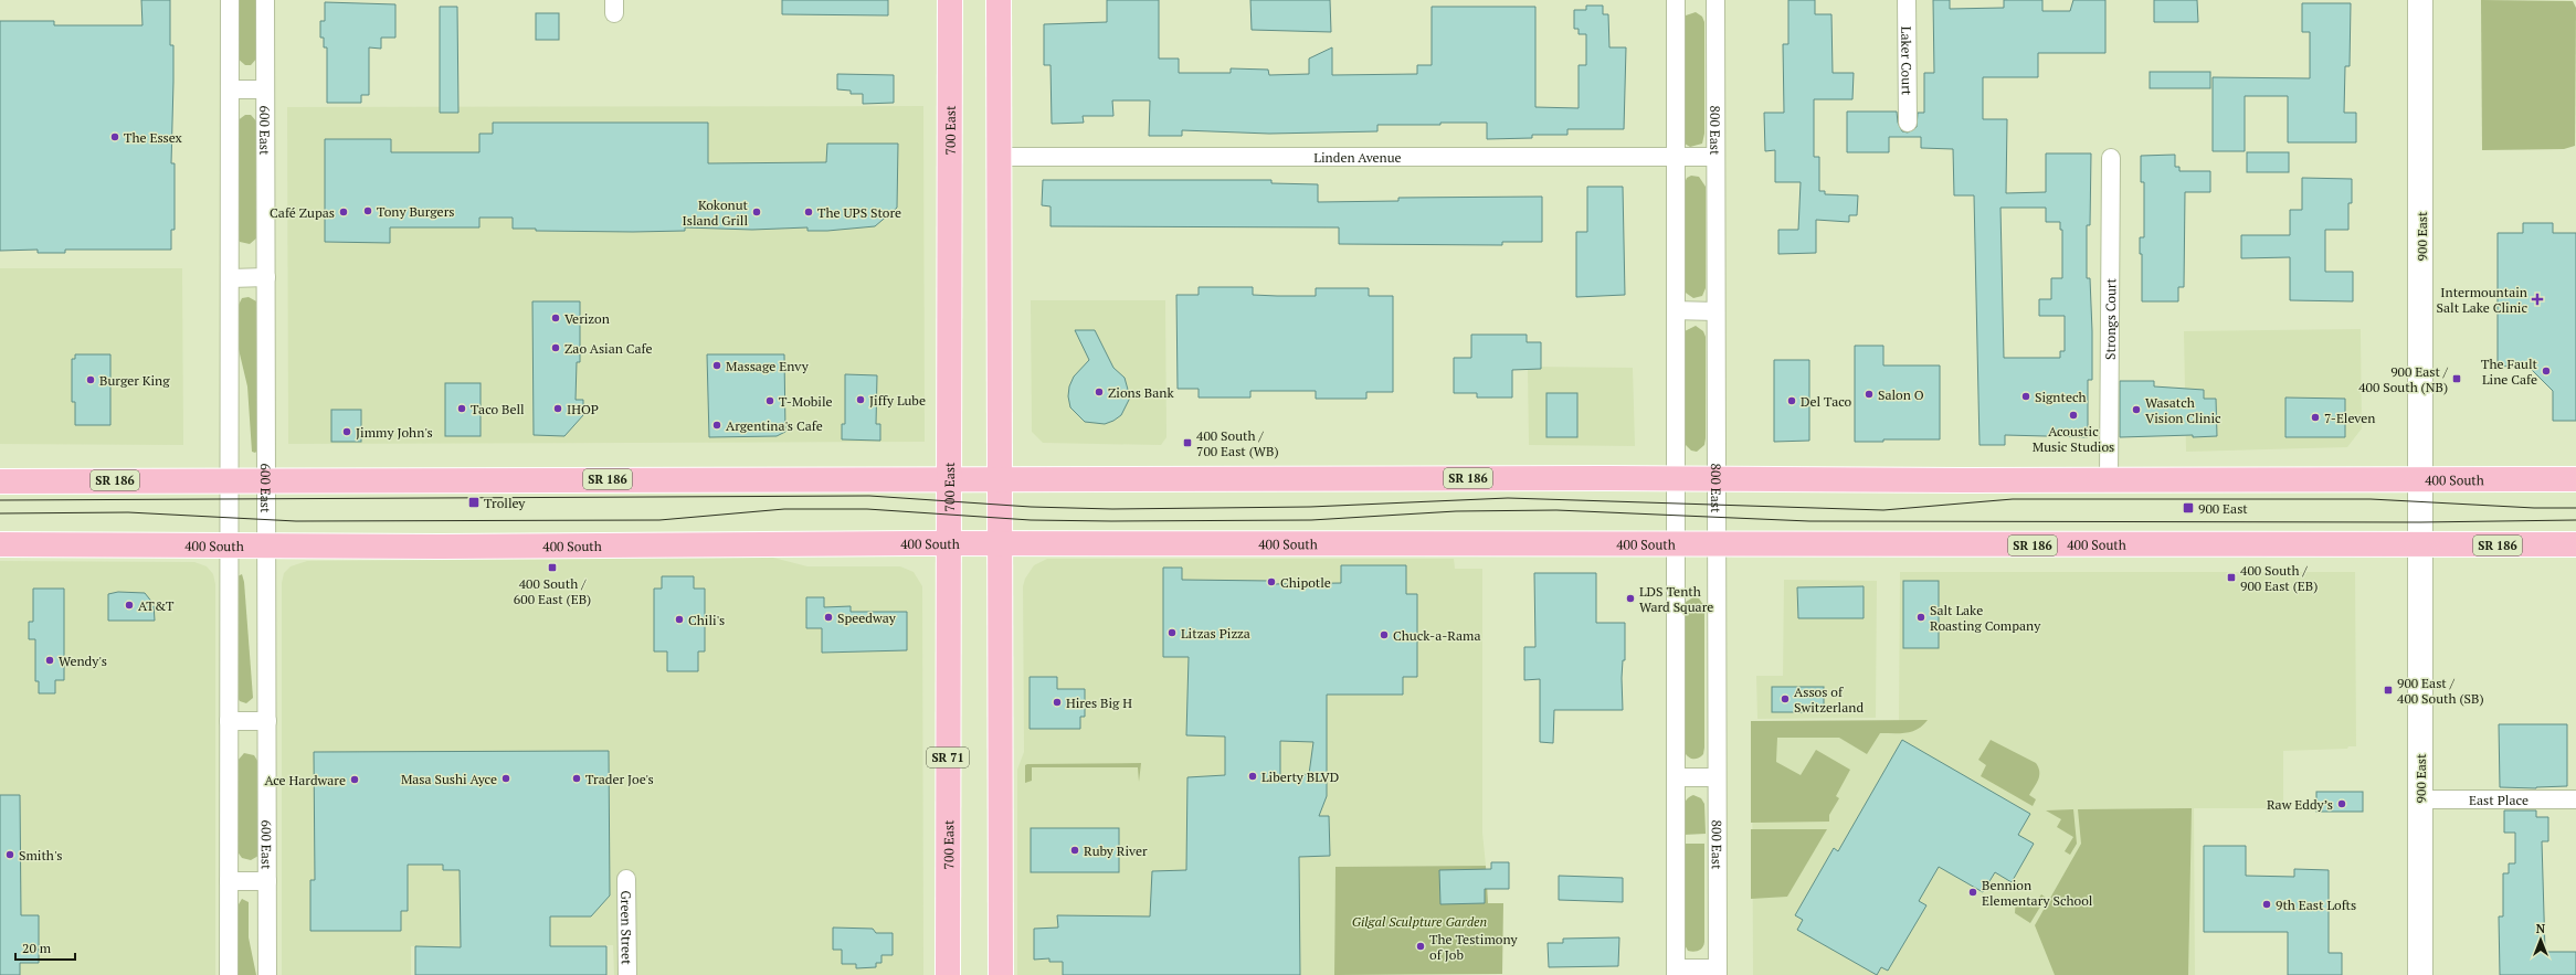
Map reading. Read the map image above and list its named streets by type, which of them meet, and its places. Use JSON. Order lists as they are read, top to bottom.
{
  "streets": {
    "main road": [
      "700 East",
      "SR 186",
      "400 South",
      "SR 71"
    ],
    "street": [
      "Laker Court",
      "600 East",
      "800 East",
      "Linden Avenue",
      "900 East",
      "Strongs Court",
      "East Place",
      "Green Street"
    ]
  },
  "crossings": [
    ["600 East", "400 South"],
    ["700 East", "400 South"],
    ["800 East", "Linden Avenue"],
    ["800 East", "400 South"],
    ["900 East", "400 South"],
    ["900 East", "East Place"],
    ["Strongs Court", "400 South"]
  ],
  "parks": ["Gilgal Sculpture Garden"],
  "places": {
    "other": [
      "The Essex",
      "Tony Burgers",
      "Café Zupas",
      "Kokonut Island Grill",
      "The UPS Store",
      "Verizon",
      "Zao Asian Cafe",
      "Massage Envy",
      "The Fault Line Cafe",
      "Burger King",
      "Zions Bank",
      "Salon O",
      "Signtech",
      "Jiffy Lube",
      "T-Mobile",
      "Del Taco",
      "Taco Bell",
      "IHOP",
      "Wasatch Vision Clinic",
      "Acoustic Music Studios",
      "7-Eleven",
      "Argentina's Cafe",
      "Jimmy John's",
      "Chipotle",
      "LDS Tenth Ward Square",
      "AT&T",
      "Speedway",
      "Salt Lake Roasting Company",
      "Chili's",
      "Litzas Pizza",
      "Chuck-a-Rama",
      "Wendy's",
      "Assos of Switzerland",
      "Hires Big H",
      "Liberty BLVD",
      "Masa Sushi Ayce",
      "Trader Joe's",
      "Ace Hardware",
      "Raw Eddy’s",
      "Ruby River",
      "Smith's",
      "Bennion Elementary School",
      "9th East Lofts",
      "The Testimony of Job"
    ],
    "health": ["Intermountain Salt Lake Clinic"],
    "transit": [
      "900 East / 400 South (NB)",
      "400 South / 700 East (WB)",
      "Trolley",
      "900 East",
      "400 South / 600 East (EB)",
      "400 South / 900 East (EB)",
      "900 East / 400 South (SB)"
    ]
  },
  "scale_bar": "20 m",
  "north": "top"
}
